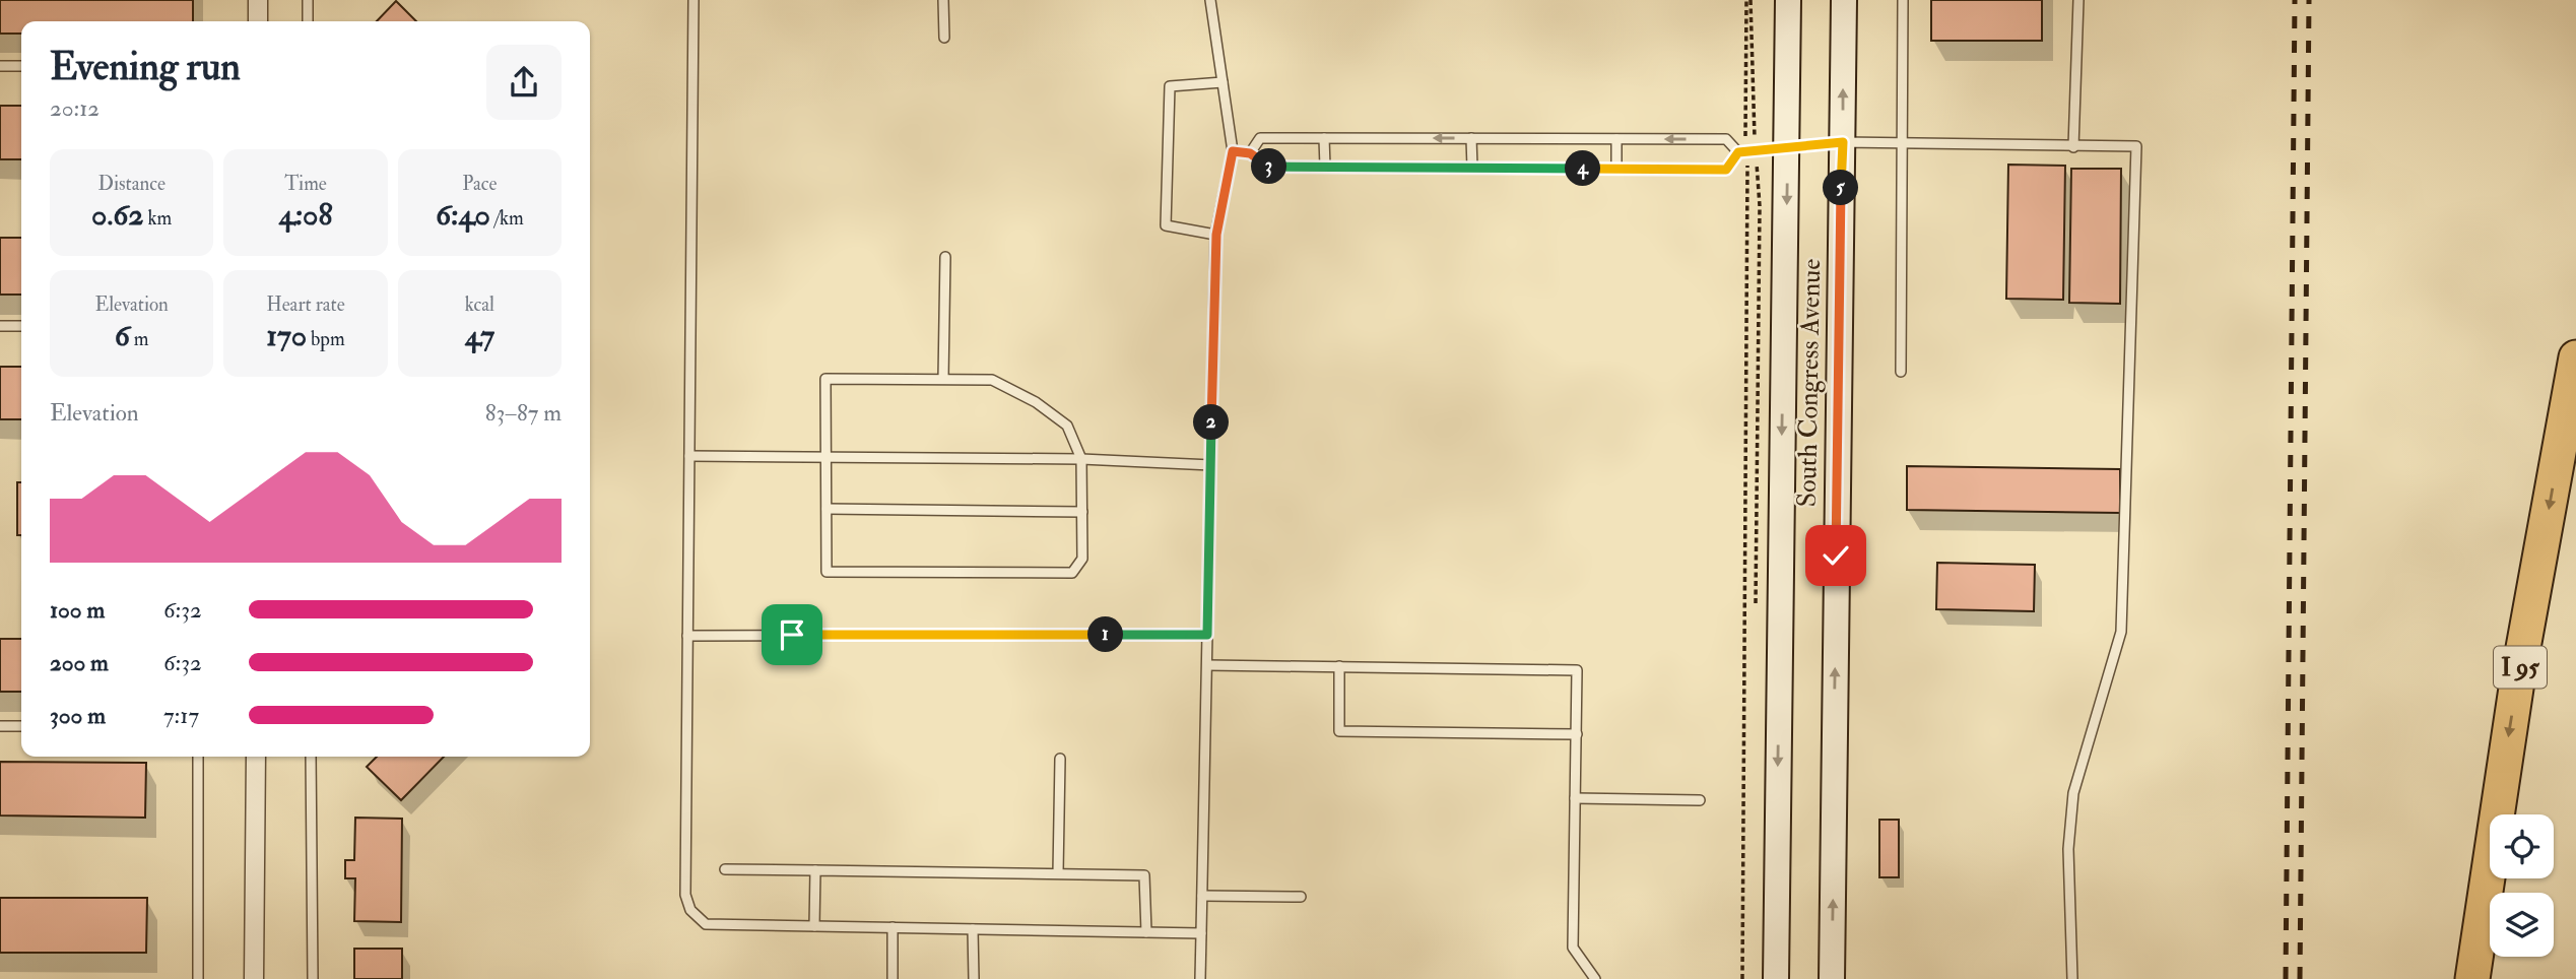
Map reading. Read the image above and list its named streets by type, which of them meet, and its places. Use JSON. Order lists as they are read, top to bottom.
{
  "streets": {
    "highway": ["I 95"],
    "main road": ["South Congress Avenue"]
  },
  "page": {
    "heading": ["Evening run", "20:12"],
    "stats": [
      ["Distance", "0.62 km"],
      ["Time", "4:08"],
      ["Pace", "6:40 /km"],
      ["Elevation", "6 m"],
      ["Heart rate", "170 bpm"],
      ["kcal", "47"]
    ],
    "pins": [
      "3",
      "4",
      "5",
      "2",
      "1"
    ],
    "chart": ["Elevation", "83–87 m"],
    "list": [
      {
        "name": "100 m",
        "note": "6:32"
      },
      {
        "name": "200 m",
        "note": "6:32"
      },
      {
        "name": "300 m",
        "note": "7:17"
      }
    ]
  }
}
